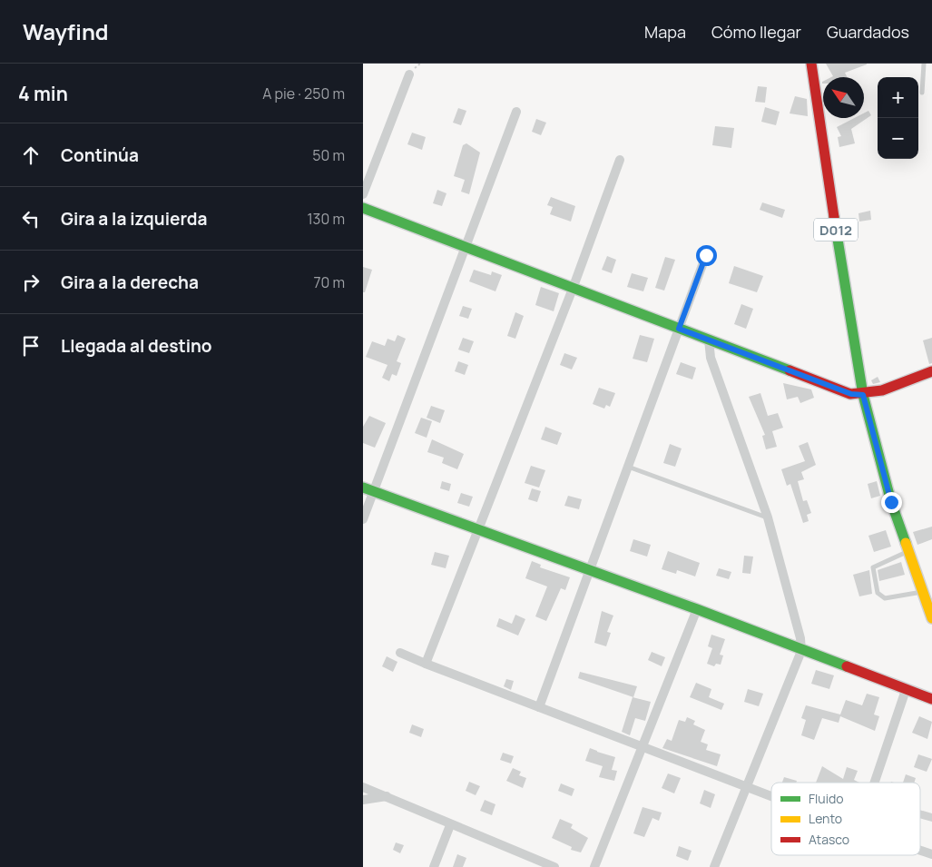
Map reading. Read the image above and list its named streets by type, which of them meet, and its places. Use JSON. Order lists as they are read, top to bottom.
{
  "streets": {
    "street": ["D012"]
  },
  "legend": ["Fluido", "Lento", "Atasco"],
  "north": "top left",
  "page": {
    "header": "Wayfind",
    "nav": ["Mapa", "Cómo llegar", "Guardados"],
    "heading": ["4 min", "A pie · 250 m"],
    "map_buttons": ["+", "−"],
    "list": [
      ["Continúa", "50 m"],
      ["Gira a la izquierda", "130 m"],
      ["Gira a la derecha", "70 m"],
      "Llegada al destino"
    ]
  }
}
